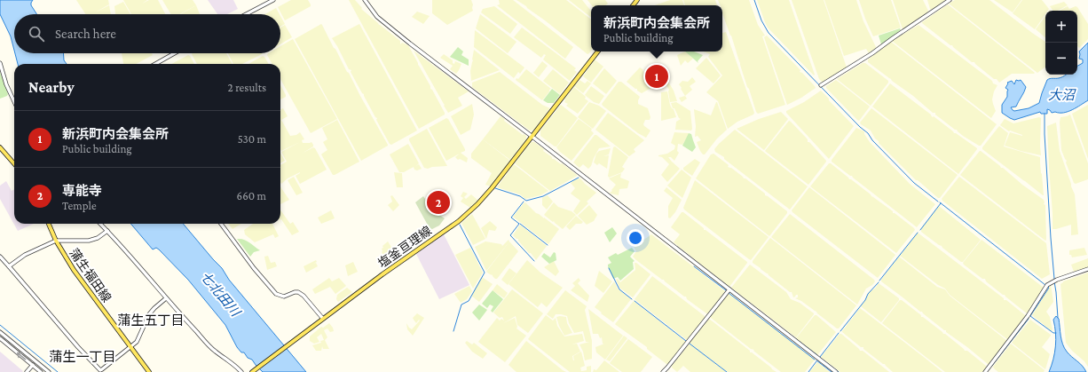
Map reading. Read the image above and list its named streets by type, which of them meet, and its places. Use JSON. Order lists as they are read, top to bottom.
{
  "streets": {
    "main road": ["塩釜亘理線", "蒲生福田線"]
  },
  "districts": ["蒲生五丁目", "蒲生一丁目"],
  "water": ["大沼", "七北田川"],
  "page": {
    "popup": ["新浜町内会集会所", "Public building"],
    "map_buttons": ["+", "−"],
    "search": "Search here",
    "pins": ["1", "2"],
    "heading": ["Nearby", "2 results"],
    "list": [
      {
        "mark": "1",
        "name": "新浜町内会集会所",
        "note": "Public building",
        "value": "530 m"
      },
      {
        "mark": "2",
        "name": "専能寺",
        "note": "Temple",
        "value": "660 m"
      }
    ]
  }
}
